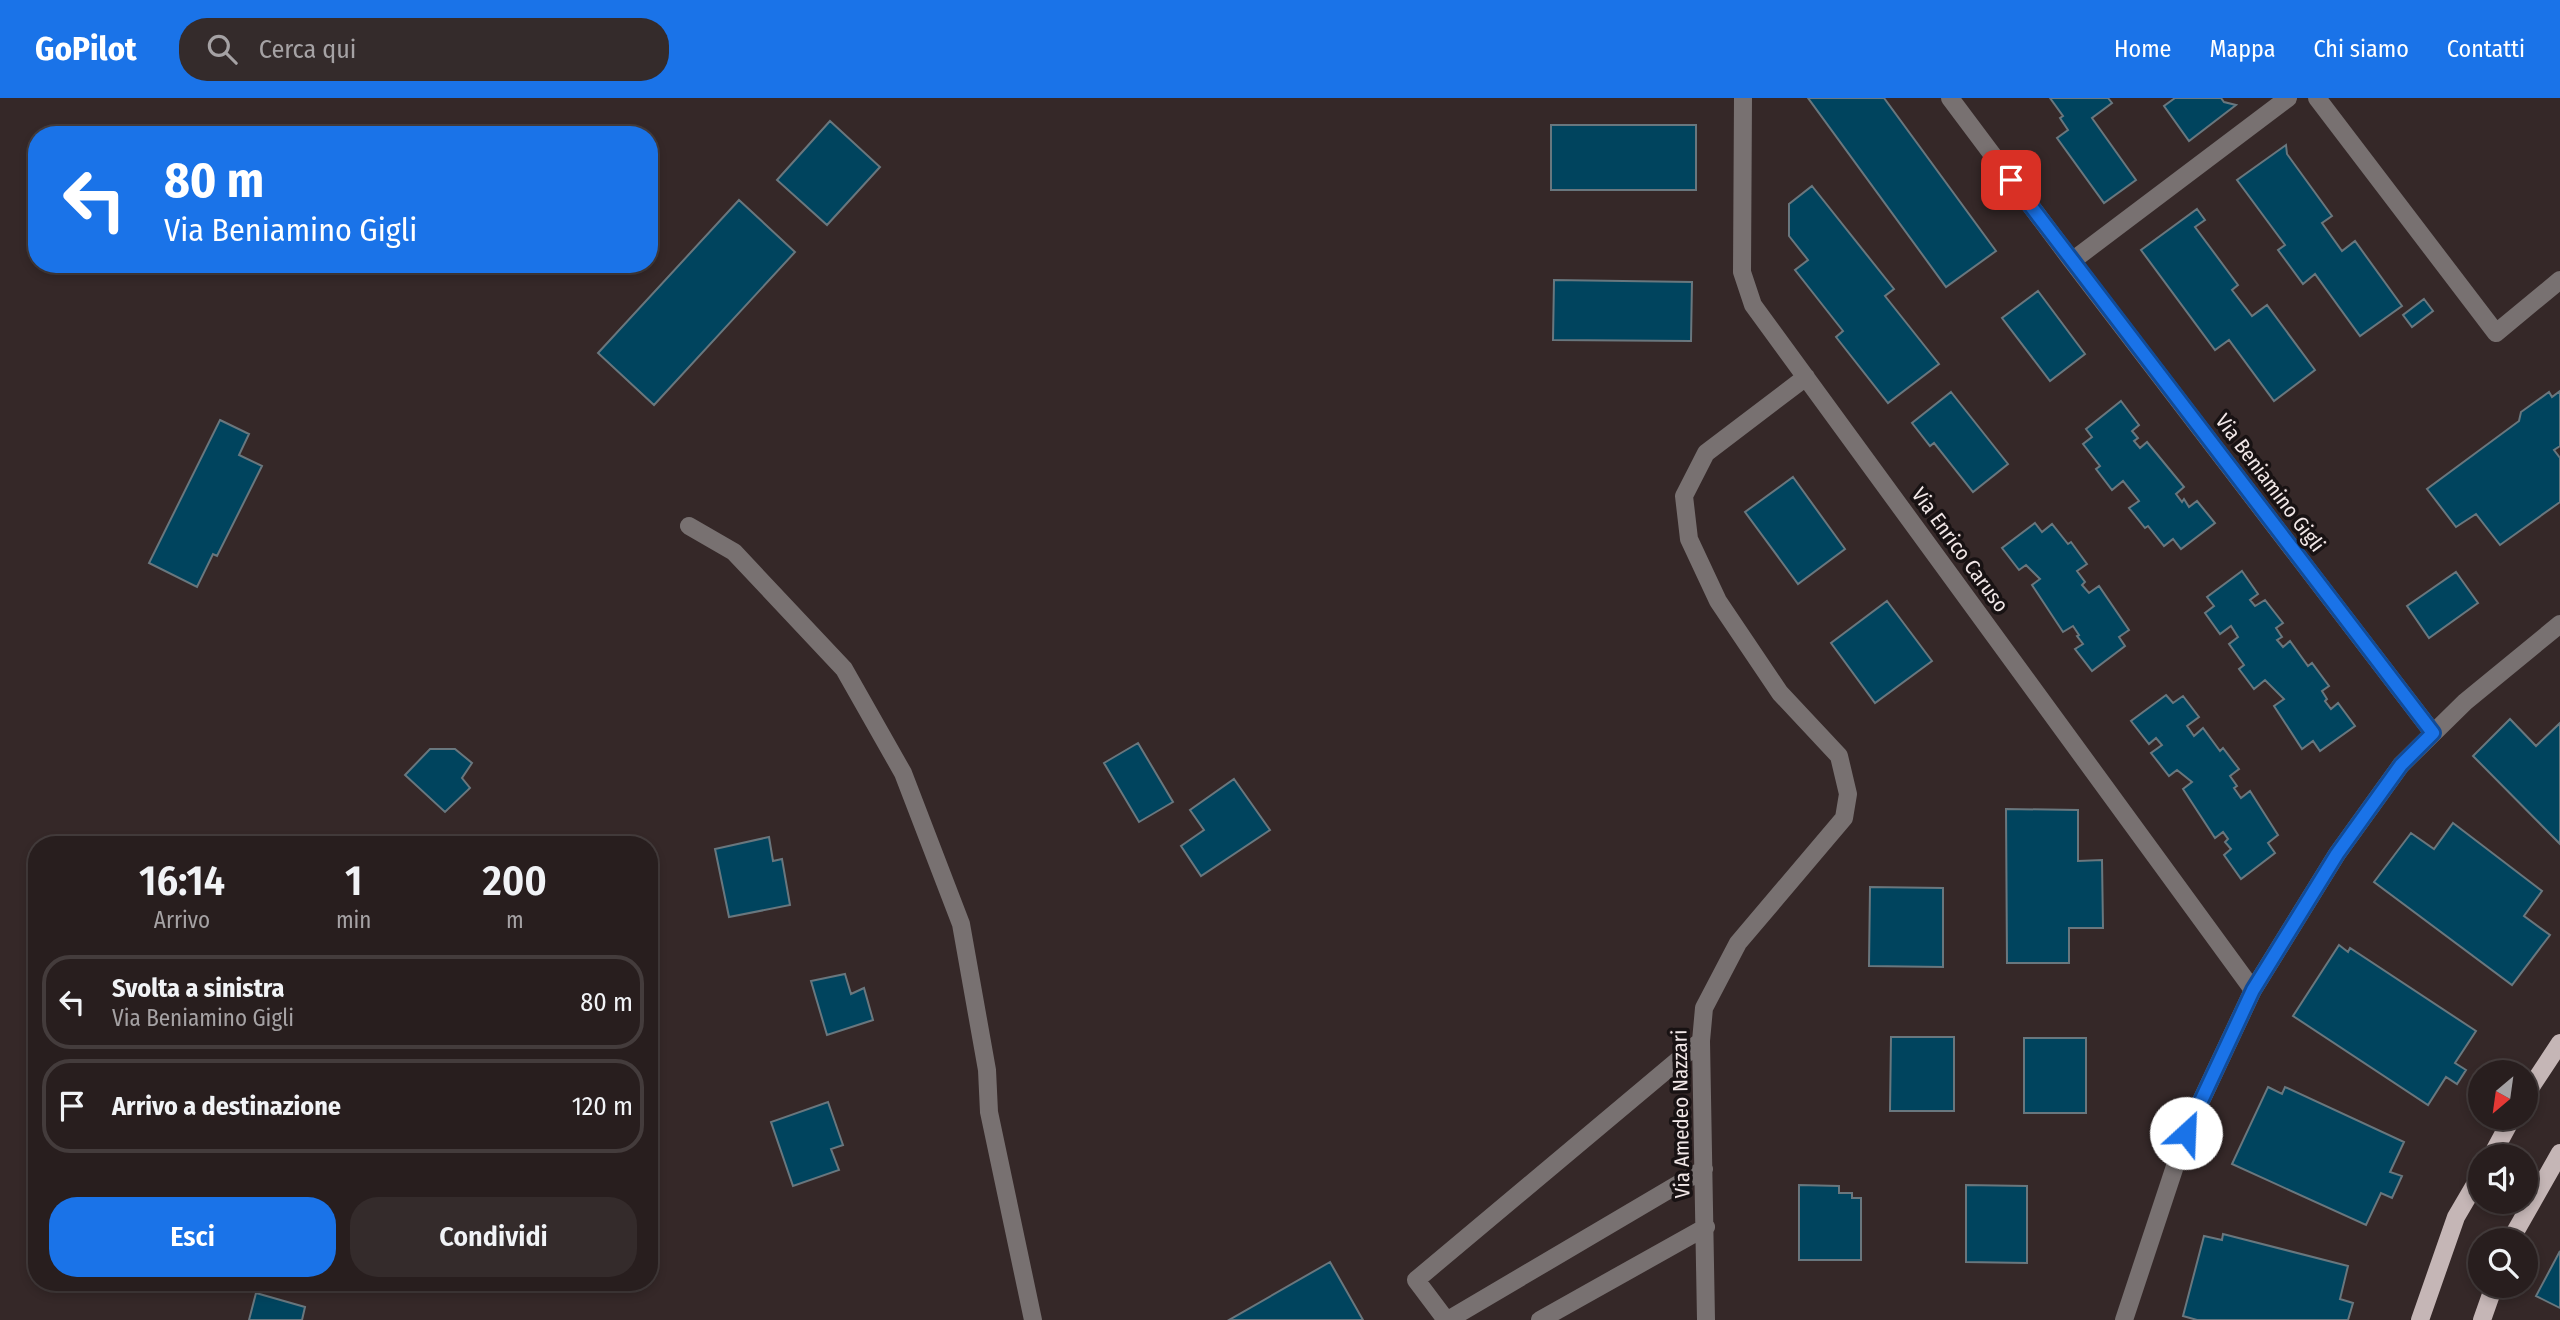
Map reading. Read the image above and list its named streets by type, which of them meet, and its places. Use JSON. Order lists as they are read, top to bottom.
{
  "streets": {
    "street": ["Via Beniamino Gigli", "Via Enrico Caruso", "Via Amedeo Nazzari"]
  },
  "crossings": [
    ["Via Enrico Caruso", "Via Amedeo Nazzari"]
  ],
  "north": "bottom left",
  "page": {
    "header": "GoPilot",
    "search": "Cerca qui",
    "nav": [
      "Home",
      "Mappa",
      "Chi siamo",
      "Contatti"
    ],
    "turn": ["80 m", "Via Beniamino Gigli"],
    "eta": [
      "16:14",
      "Arrivo",
      "1",
      "min",
      "200",
      "m"
    ],
    "list": [
      {
        "name": "Svolta a sinistra",
        "note": "Via Beniamino Gigli",
        "value": "80 m"
      },
      {
        "name": "Arrivo a destinazione",
        "value": "120 m"
      }
    ],
    "buttons": ["Esci", "Condividi"]
  }
}
